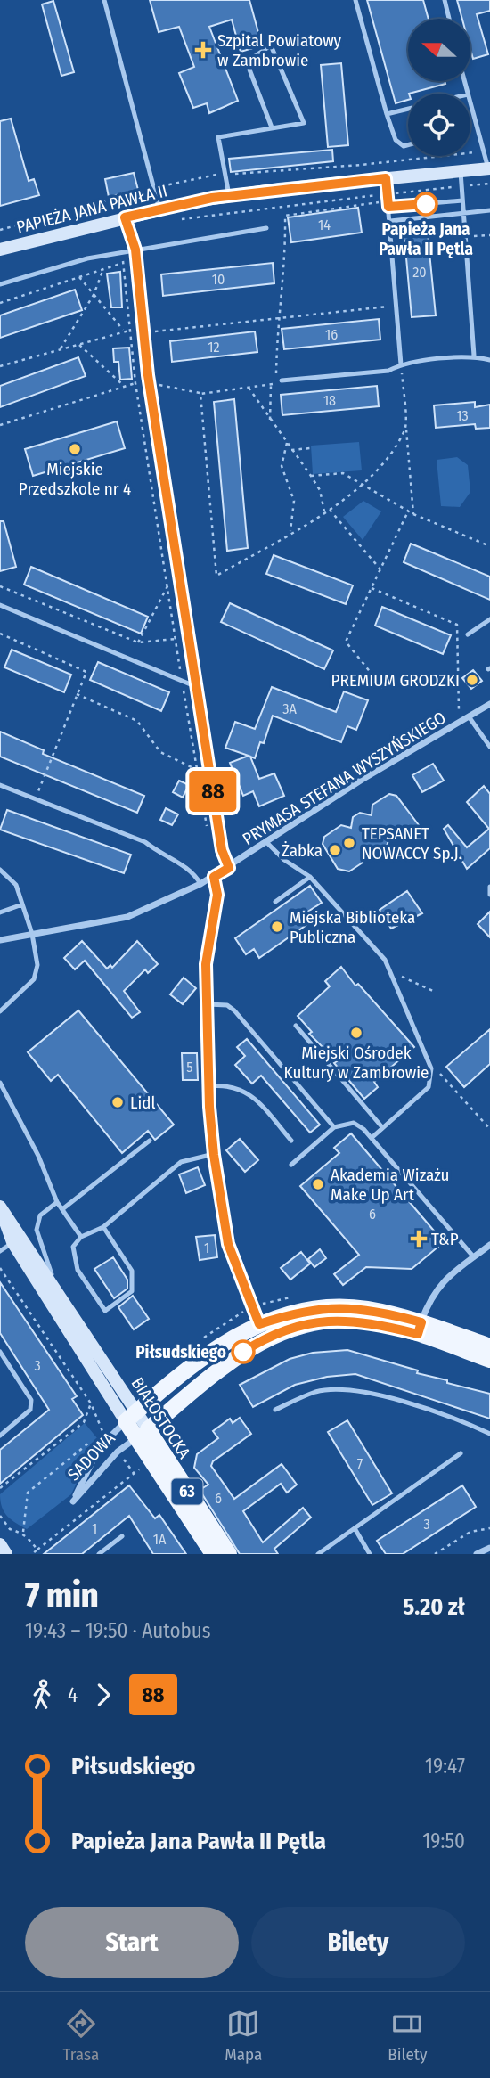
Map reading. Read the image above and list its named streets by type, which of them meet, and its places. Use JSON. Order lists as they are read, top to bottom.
{
  "streets": {
    "main road": ["BIAŁOSTOCKA", "63"],
    "street": ["PAPIEŻA JANA PAWŁA II", "PRYMASA STEFANA WYSZYŃSKIEGO", "SADOWA"]
  },
  "crossings": [
    ["BIAŁOSTOCKA", "SADOWA"]
  ],
  "places": {
    "health": ["Szpital Powiatowy w Zambrowie", "T&P"],
    "other": [
      "Papieża Jana Pawła II Pętla",
      "Miejskie Przedszkole nr 4",
      "PREMIUM GRODZKI",
      "TEPSANET NOWACCY Sp.J.",
      "Żabka",
      "Miejska Biblioteka Publiczna",
      "Miejski Ośrodek Kultury w Zambrowie",
      "Lidl",
      "Akademia Wizażu Make Up Art",
      "Piłsudskiego"
    ]
  },
  "lines": ["bus line 88"],
  "house_numbers": [
    "14",
    "20",
    "10",
    "16",
    "12",
    "18",
    "13",
    "3A",
    "5",
    "6",
    "1",
    "3",
    "7",
    "6",
    "3",
    "1",
    "1A"
  ],
  "north": "left",
  "page": {
    "on_map": "88",
    "heading": ["7 min", "19:43 – 19:50 · Autobus", "5.20 zł"],
    "legs": ["4", "88"],
    "list": [
      {
        "name": "Piłsudskiego",
        "value": "19:47"
      },
      {
        "name": "Papieża Jana Pawła II Pętla",
        "value": "19:50"
      }
    ],
    "buttons": ["Start", "Bilety"],
    "tabs": ["Trasa", "Mapa", "Bilety"]
  }
}
